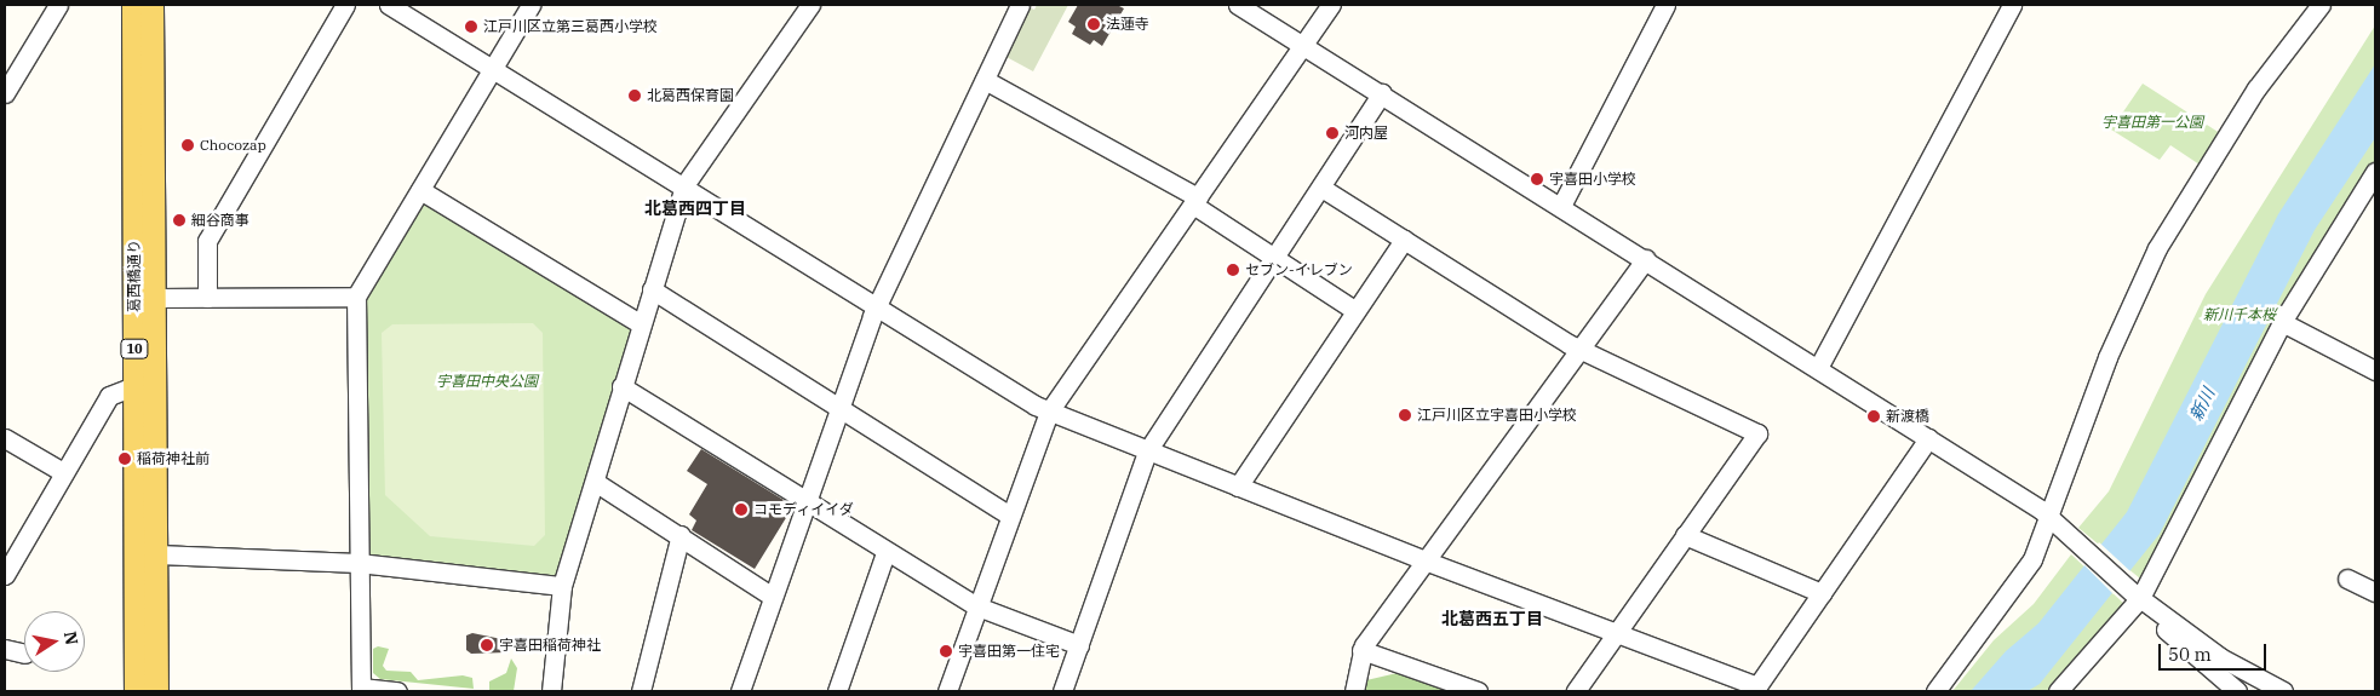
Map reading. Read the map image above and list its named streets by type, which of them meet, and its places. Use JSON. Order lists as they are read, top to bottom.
{
  "streets": {
    "main road": ["葛西橋通り", "10"]
  },
  "districts": ["北葛西四丁目", "北葛西五丁目"],
  "water": ["新川"],
  "parks": ["宇喜田第一公園", "新川千本桜", "宇喜田中央公園"],
  "places": [
    "法蓮寺",
    "江戸川区立第三葛西小学校",
    "北葛西保育園",
    "河内屋",
    "Chocozap",
    "宇喜田小学校",
    "細谷商事",
    "セブン-イレブン",
    "江戸川区立宇喜田小学校",
    "新渡橋",
    "稲荷神社前",
    "コモディイイダ",
    "宇喜田稲荷神社",
    "宇喜田第一住宅"
  ],
  "scale_bar": "50 m",
  "north": "right"
}
